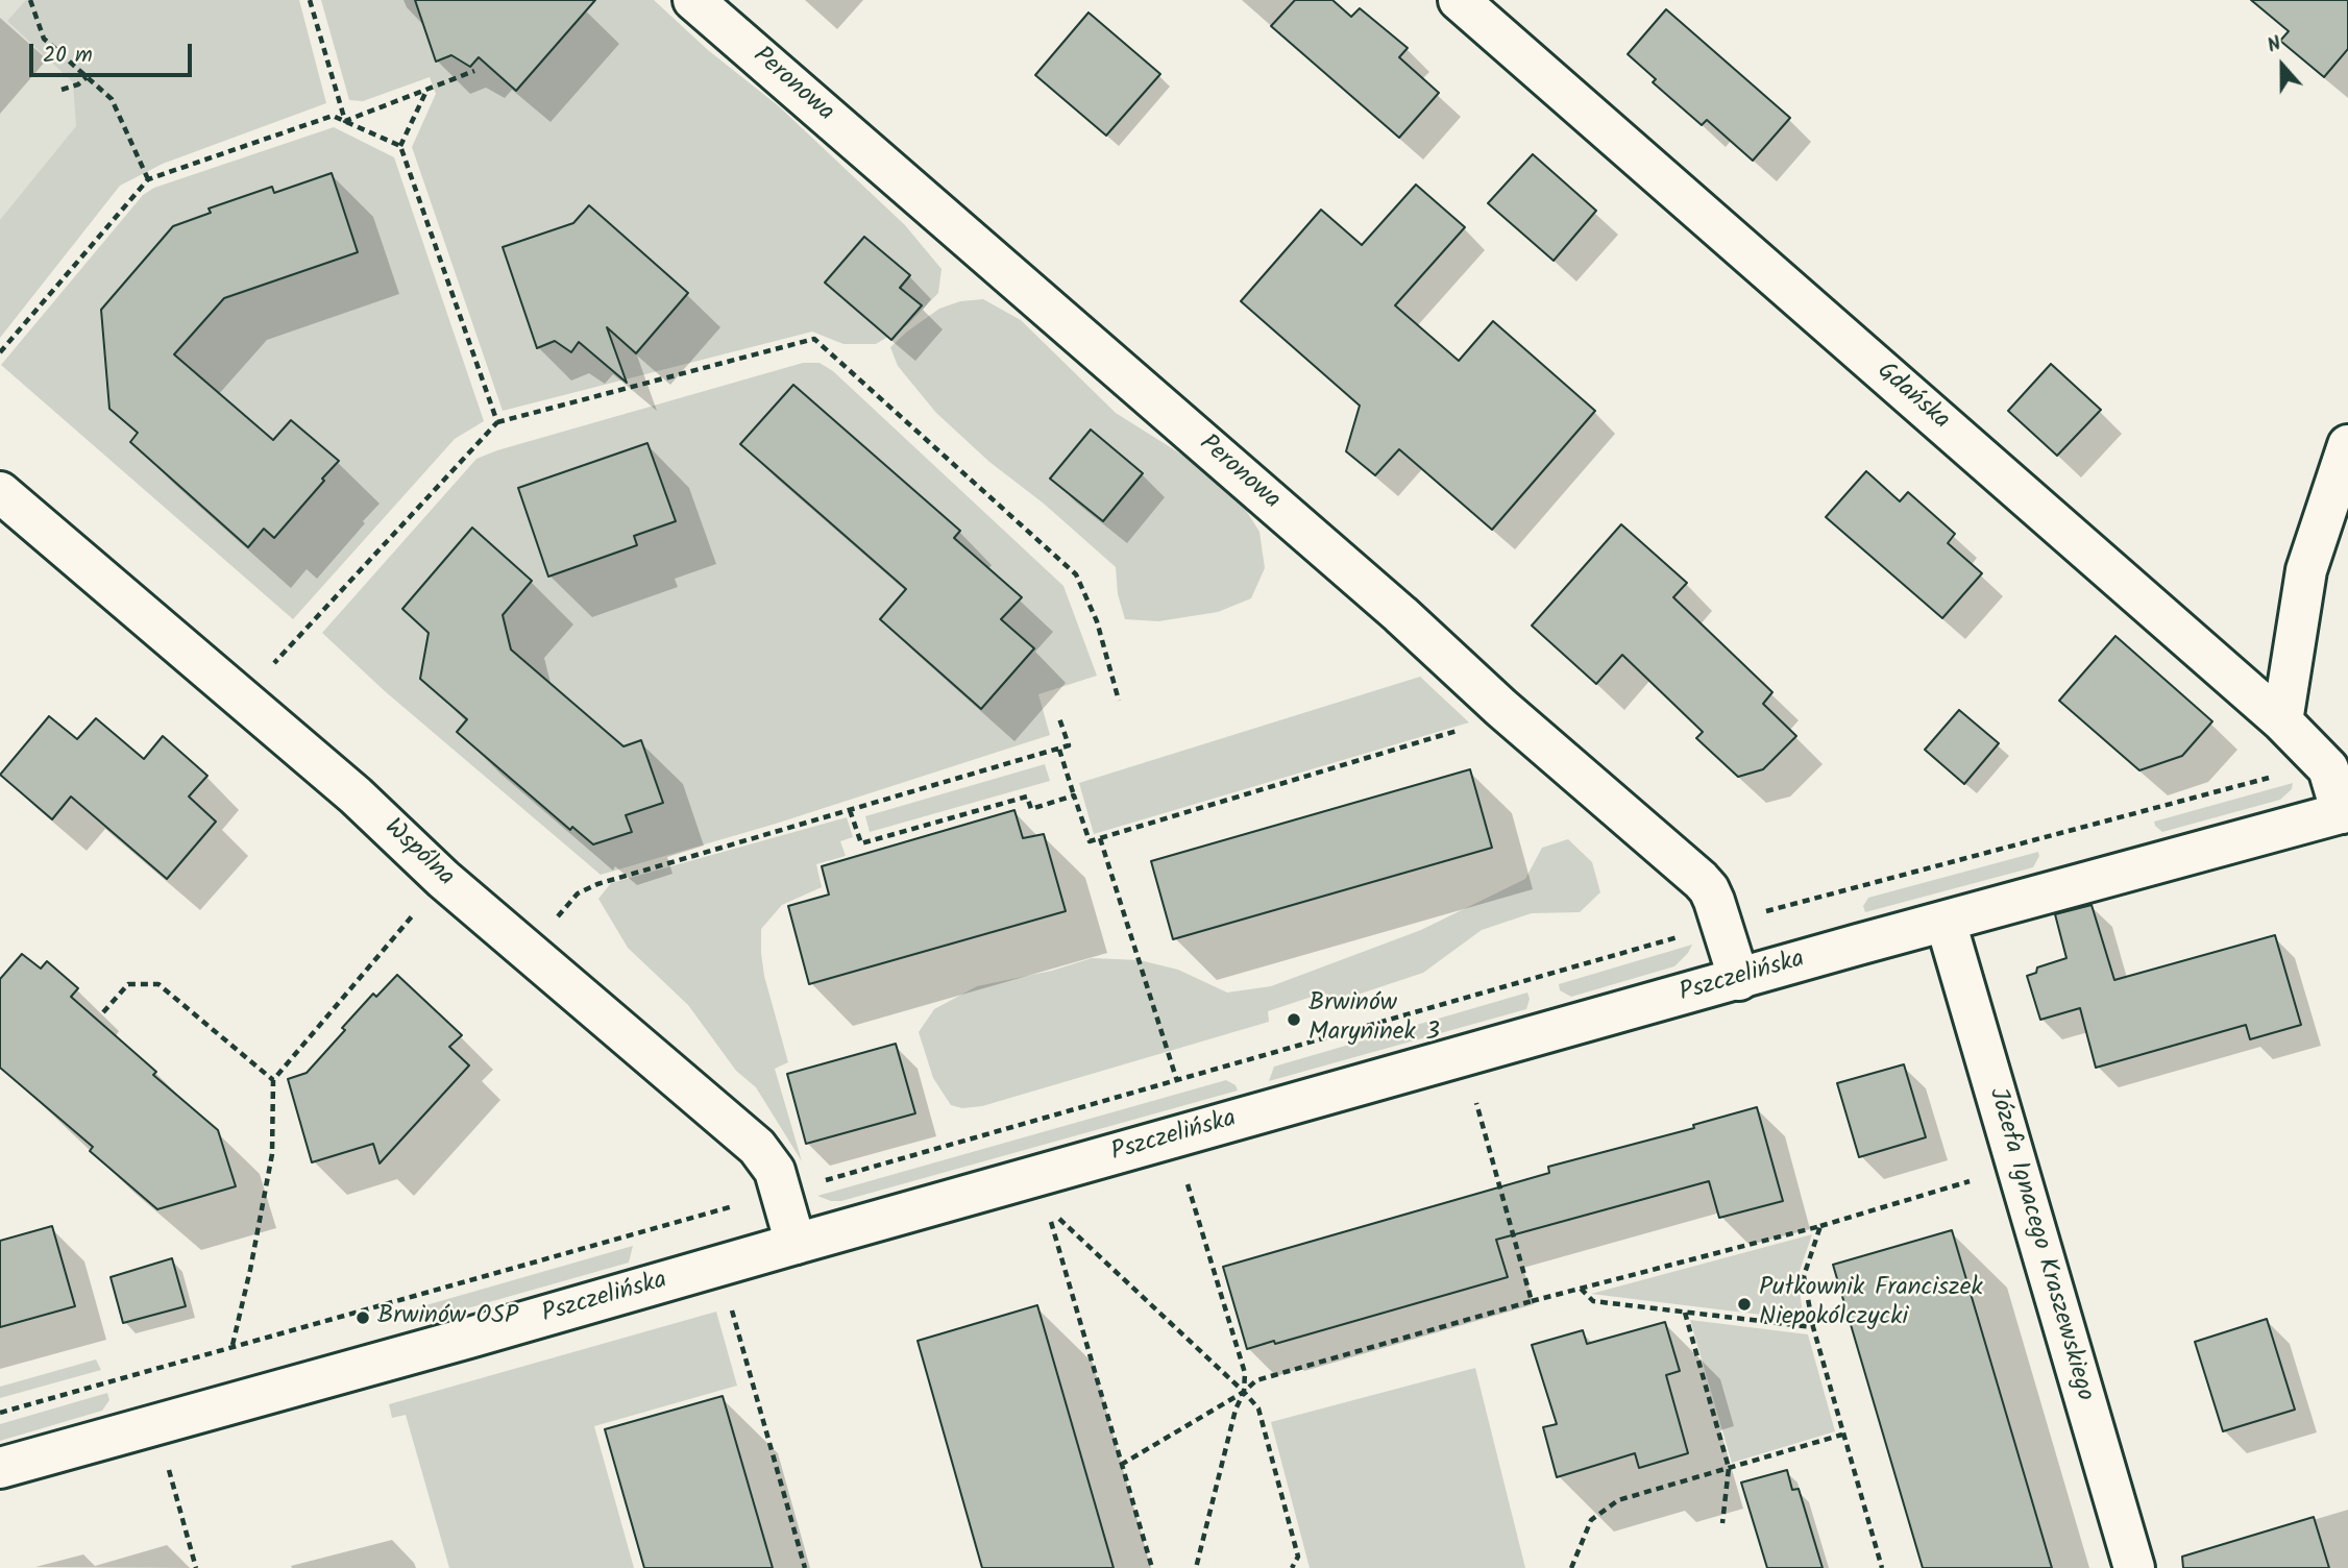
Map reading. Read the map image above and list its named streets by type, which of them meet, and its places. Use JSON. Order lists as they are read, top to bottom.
{
  "streets": {
    "street": [
      "Peronowa",
      "Gdańska",
      "Wspólna",
      "Pszczelińska",
      "Józefa Ignacego Kraszewskiego"
    ]
  },
  "crossings": [
    ["Peronowa", "Pszczelińska"],
    ["Gdańska", "Pszczelińska"],
    ["Wspólna", "Pszczelińska"],
    ["Pszczelińska", "Józefa Ignacego Kraszewskiego"]
  ],
  "places": ["Brwinów Maryninek 3", "Pułkownik Franciszek Niepokólczycki", "Brwinów OSP"],
  "scale_bar": "20 m",
  "north": "top"
}
